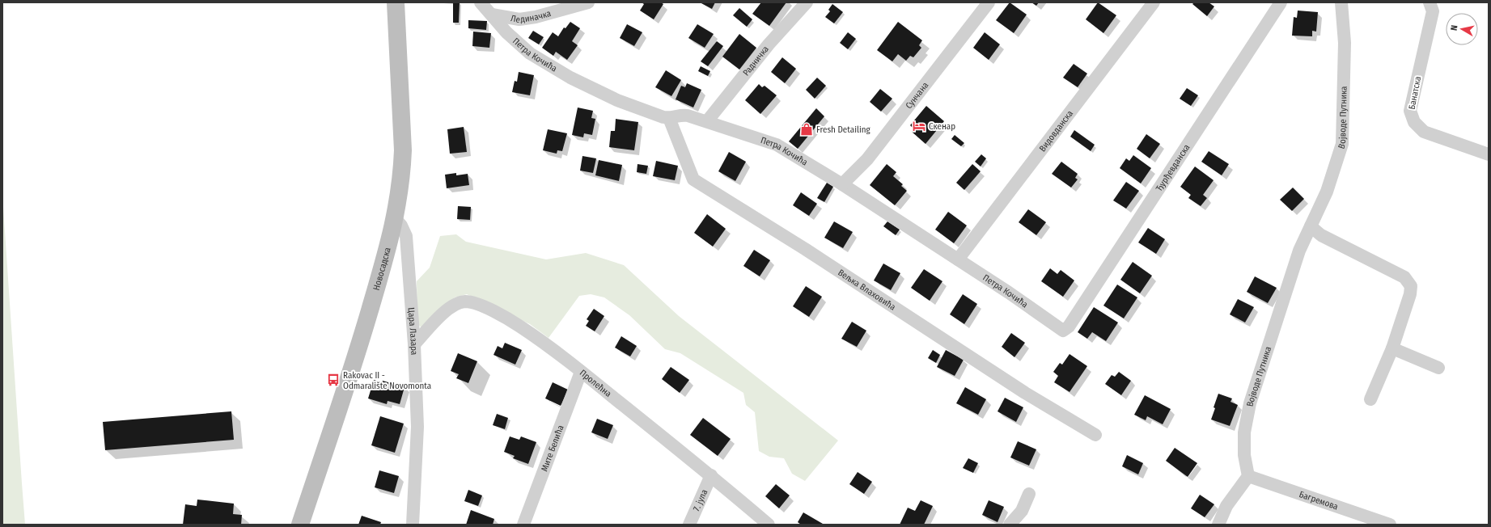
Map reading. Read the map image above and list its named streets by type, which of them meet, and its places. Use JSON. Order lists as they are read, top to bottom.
{
  "streets": {
    "main road": ["Новосадска"],
    "street": [
      "Лединачка",
      "Петра Кочића",
      "Радничка",
      "Банатска",
      "Сунчана",
      "Војводе Путника",
      "Видовданска",
      "Ђурђевданска",
      "Вељка Влаховића",
      "Цара Лазара",
      "Пролећна",
      "Мите Белића",
      "7. јула",
      "Багремова"
    ]
  },
  "crossings": [
    ["Лединачка", "Петра Кочића"],
    ["Петра Кочића", "Радничка"],
    ["Петра Кочића", "Сунчана"],
    ["Петра Кочића", "Видовданска"],
    ["Петра Кочића", "Ђурђевданска"],
    ["Петра Кочића", "Вељка Влаховића"],
    ["Војводе Путника", "Багремова"],
    ["Новосадска", "Цара Лазара"],
    ["Цара Лазара", "Пролећна"],
    ["Пролећна", "Мите Белића"],
    ["Пролећна", "7. јула"]
  ],
  "places": {
    "hotel": ["Скенар"],
    "shop": ["Fresh Detailing"],
    "bus stop": ["Rakovac II - Odmaralište Novomonta"]
  },
  "north": "left"
}
